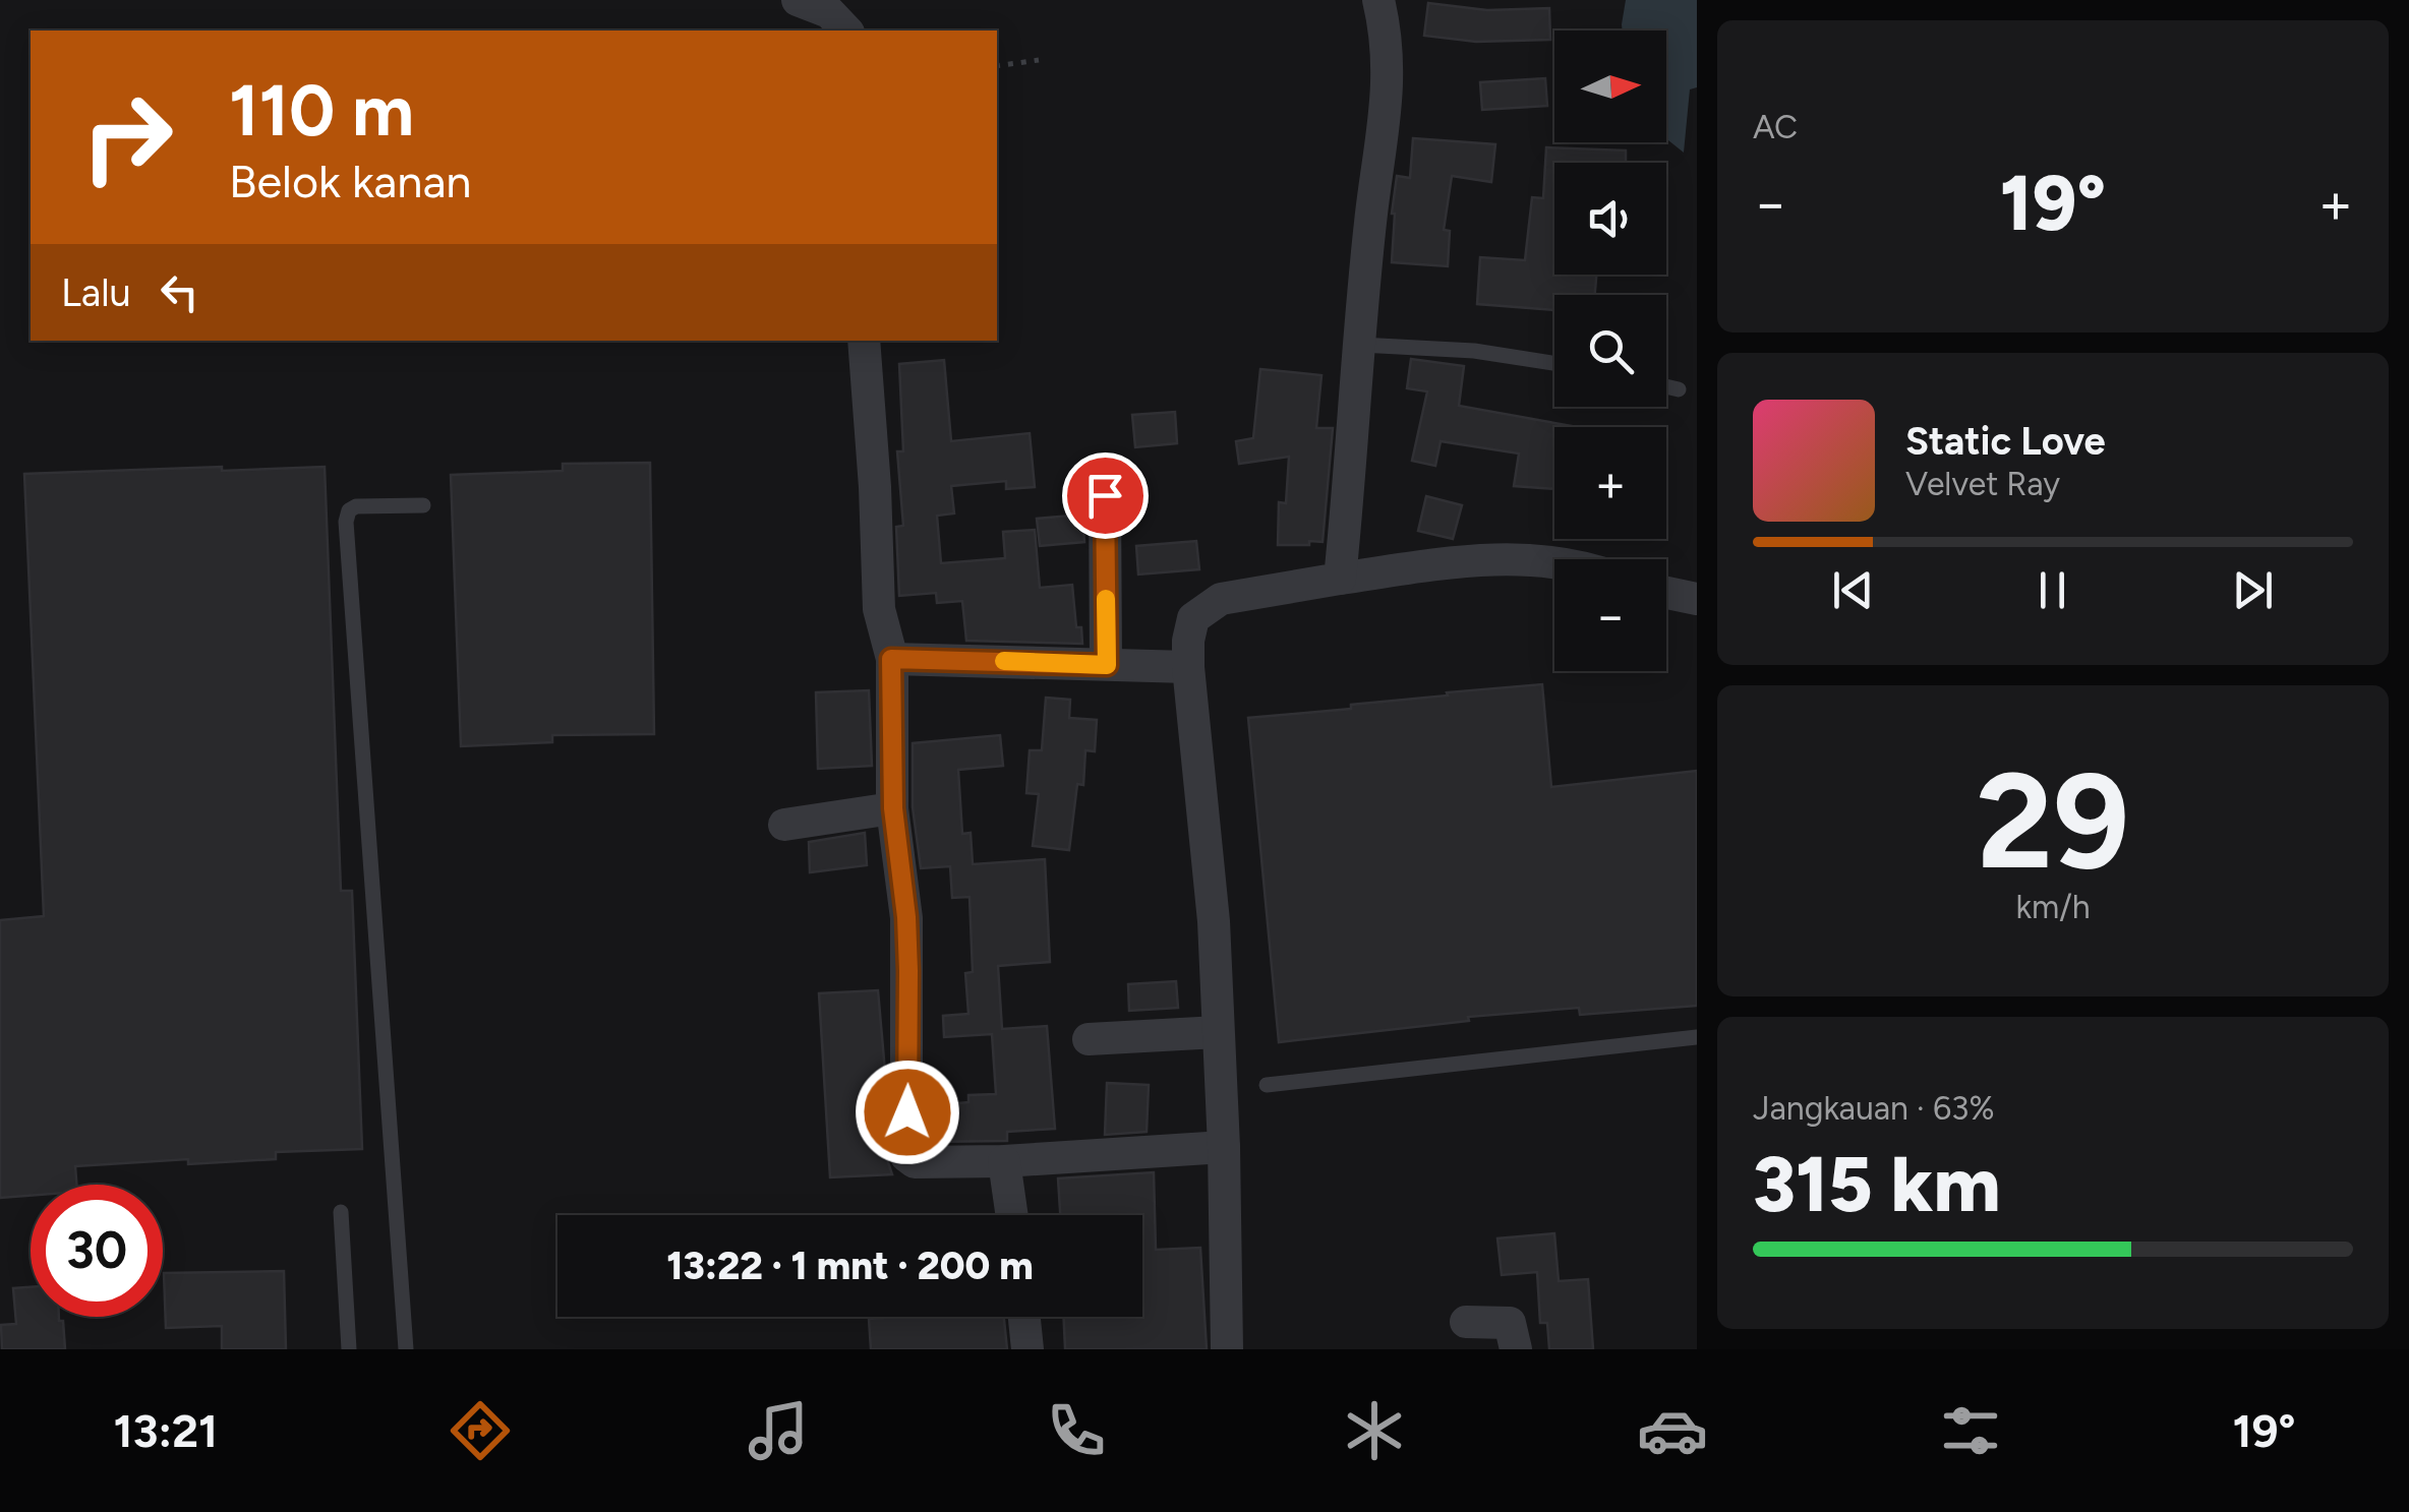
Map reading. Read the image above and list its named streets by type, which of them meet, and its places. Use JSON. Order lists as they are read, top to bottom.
{
  "north": "right",
  "page": {
    "tile": [
      "AC",
      ["29", "km/h"],
      ["Jangkauan · 63%", "315 km"]
    ],
    "map_buttons": ["+", "−"],
    "turn": ["110 m", "Belok kanan"],
    "heat": ["−", "19°", "+"],
    "then": "Lalu",
    "song": ["Static Love", "Velvet Ray"],
    "limit": "30",
    "trip": "13:22 · 1 mnt · 200 m",
    "tabs": ["13:21", "19°"]
  }
}
